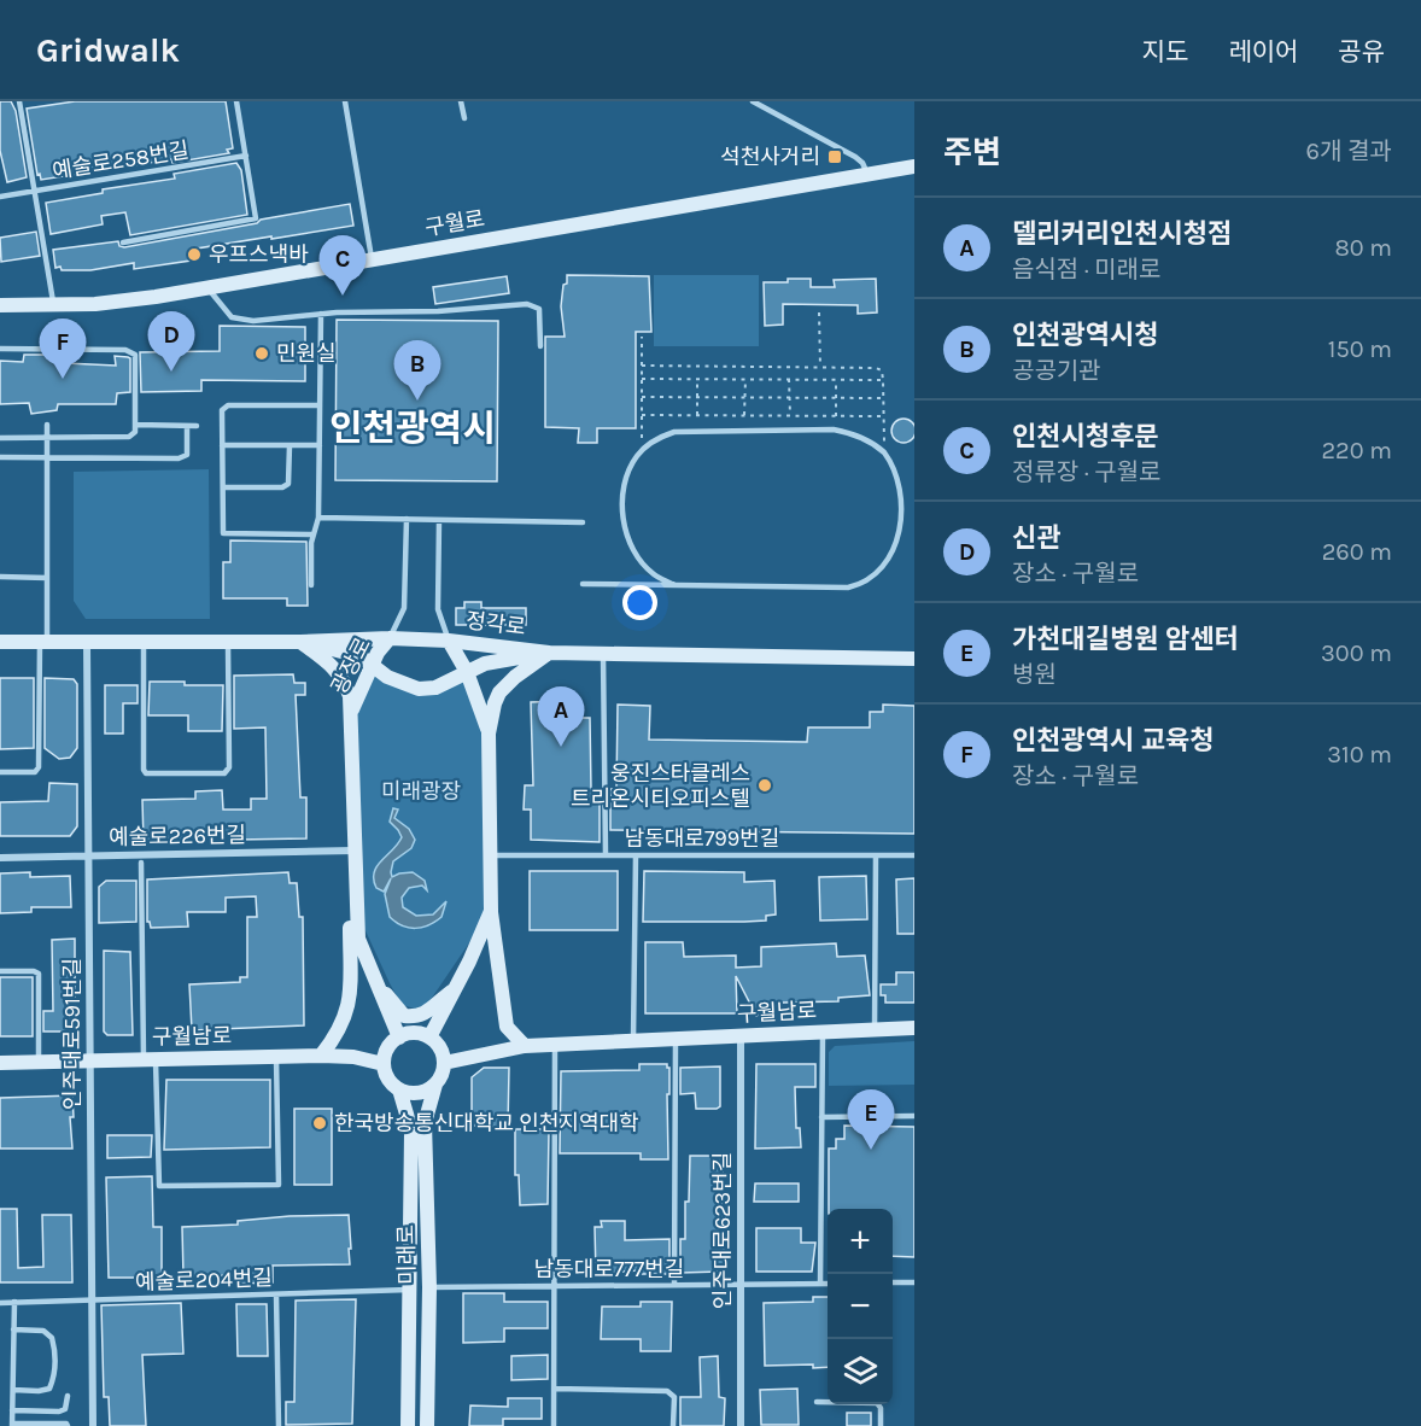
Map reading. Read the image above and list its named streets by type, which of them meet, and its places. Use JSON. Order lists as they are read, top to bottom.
{
  "streets": {
    "street": [
      "구월로",
      "정각로",
      "광장로",
      "예술로226번길",
      "구월남로",
      "인주대로591번길",
      "인주대로623번길",
      "미래로"
    ],
    "lane": [
      "예술로258번길",
      "남동대로799번길",
      "남동대로777번길",
      "예술로204번길"
    ]
  },
  "crossings": [
    ["정각로", "광장로"],
    ["정각로", "인주대로591번길"],
    ["예술로226번길", "인주대로591번길"],
    ["구월남로", "인주대로591번길"],
    ["구월남로", "인주대로623번길"],
    ["구월남로", "미래로"],
    ["인주대로591번길", "예술로204번길"],
    ["인주대로623번길", "남동대로777번길"],
    ["미래로", "남동대로777번길"],
    ["미래로", "예술로204번길"]
  ],
  "districts": ["인천광역시"],
  "parks": ["미래광장"],
  "places": {
    "transit": ["석천사거리"],
    "other": [
      "우프스낵바",
      "민원실",
      "웅진스타클레스 트리온시티오피스텔",
      "한국방송통신대학교 인천지역대학"
    ]
  },
  "page": {
    "header": "Gridwalk",
    "nav": ["지도", "레이어", "공유"],
    "heading": ["주변", "6개 결과"],
    "list": [
      {
        "mark": "A",
        "name": "델리커리인천시청점",
        "note": "음식점 · 미래로",
        "value": "80 m"
      },
      {
        "mark": "B",
        "name": "인천광역시청",
        "note": "공공기관",
        "value": "150 m"
      },
      {
        "mark": "C",
        "name": "인천시청후문",
        "note": "정류장 · 구월로",
        "value": "220 m"
      },
      {
        "mark": "D",
        "name": "신관",
        "note": "장소 · 구월로",
        "value": "260 m"
      },
      {
        "mark": "E",
        "name": "가천대길병원 암센터",
        "note": "병원",
        "value": "300 m"
      },
      {
        "mark": "F",
        "name": "인천광역시 교육청",
        "note": "장소 · 구월로",
        "value": "310 m"
      }
    ],
    "pins": [
      "C",
      "D",
      "F",
      "B",
      "A",
      "E"
    ],
    "map_buttons": ["+", "−"]
  }
}
